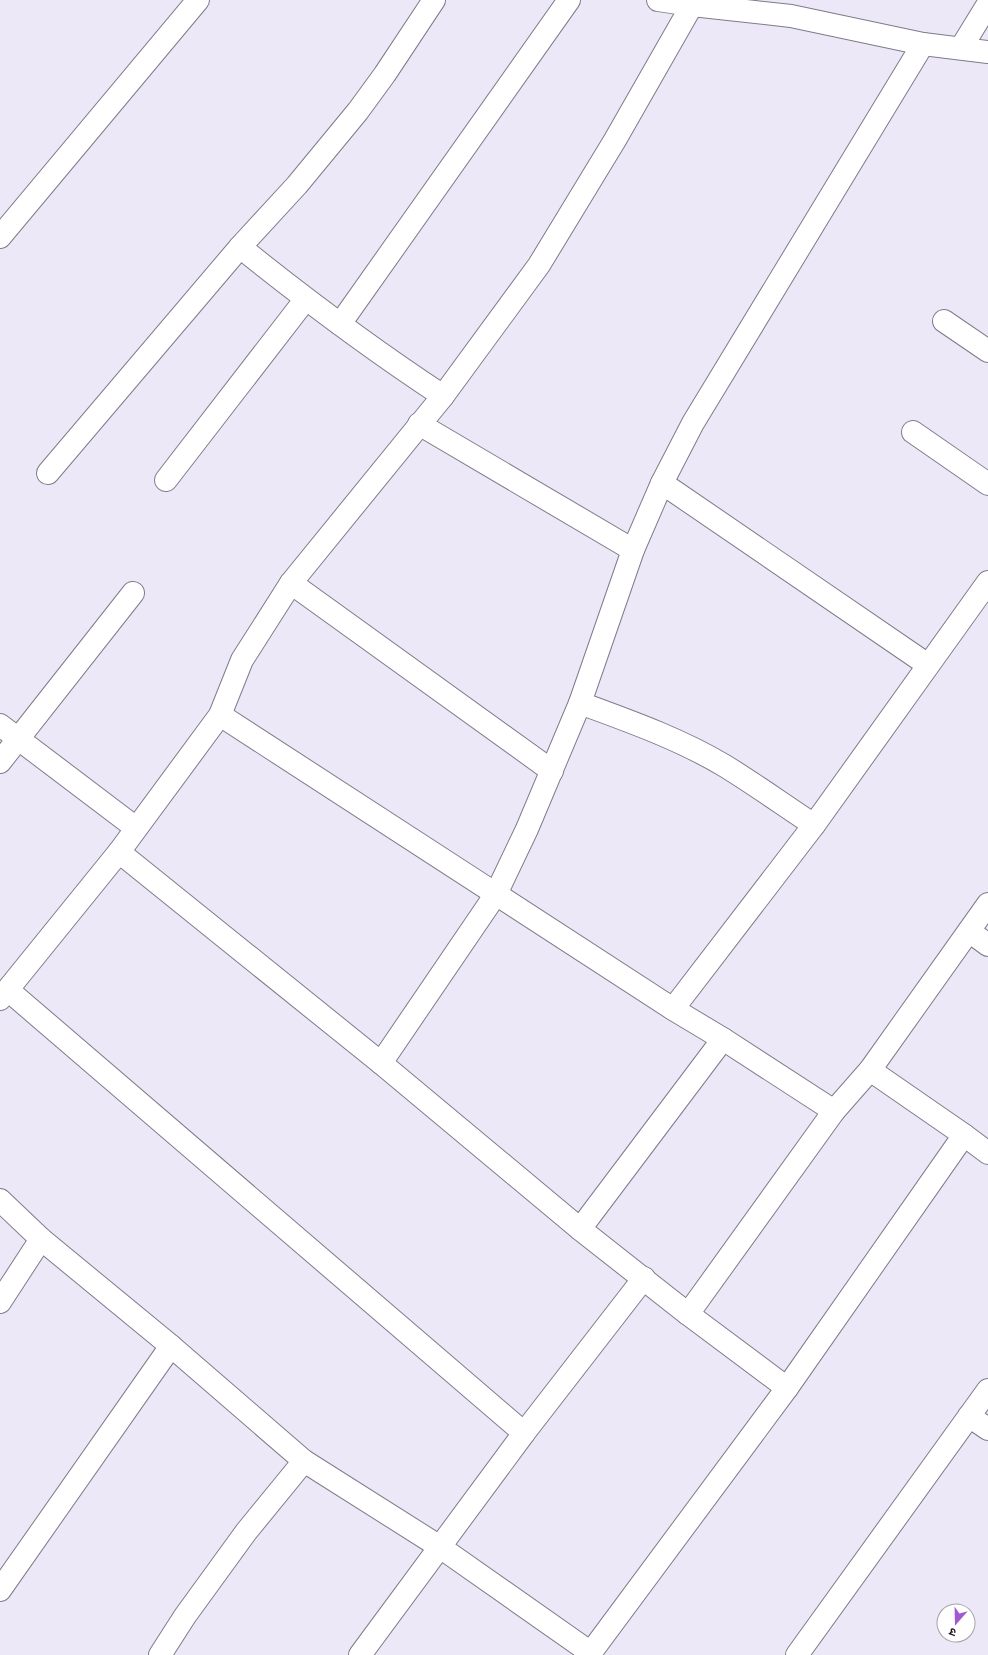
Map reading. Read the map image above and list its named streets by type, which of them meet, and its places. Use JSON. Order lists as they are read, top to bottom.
{
  "north": "bottom"
}
